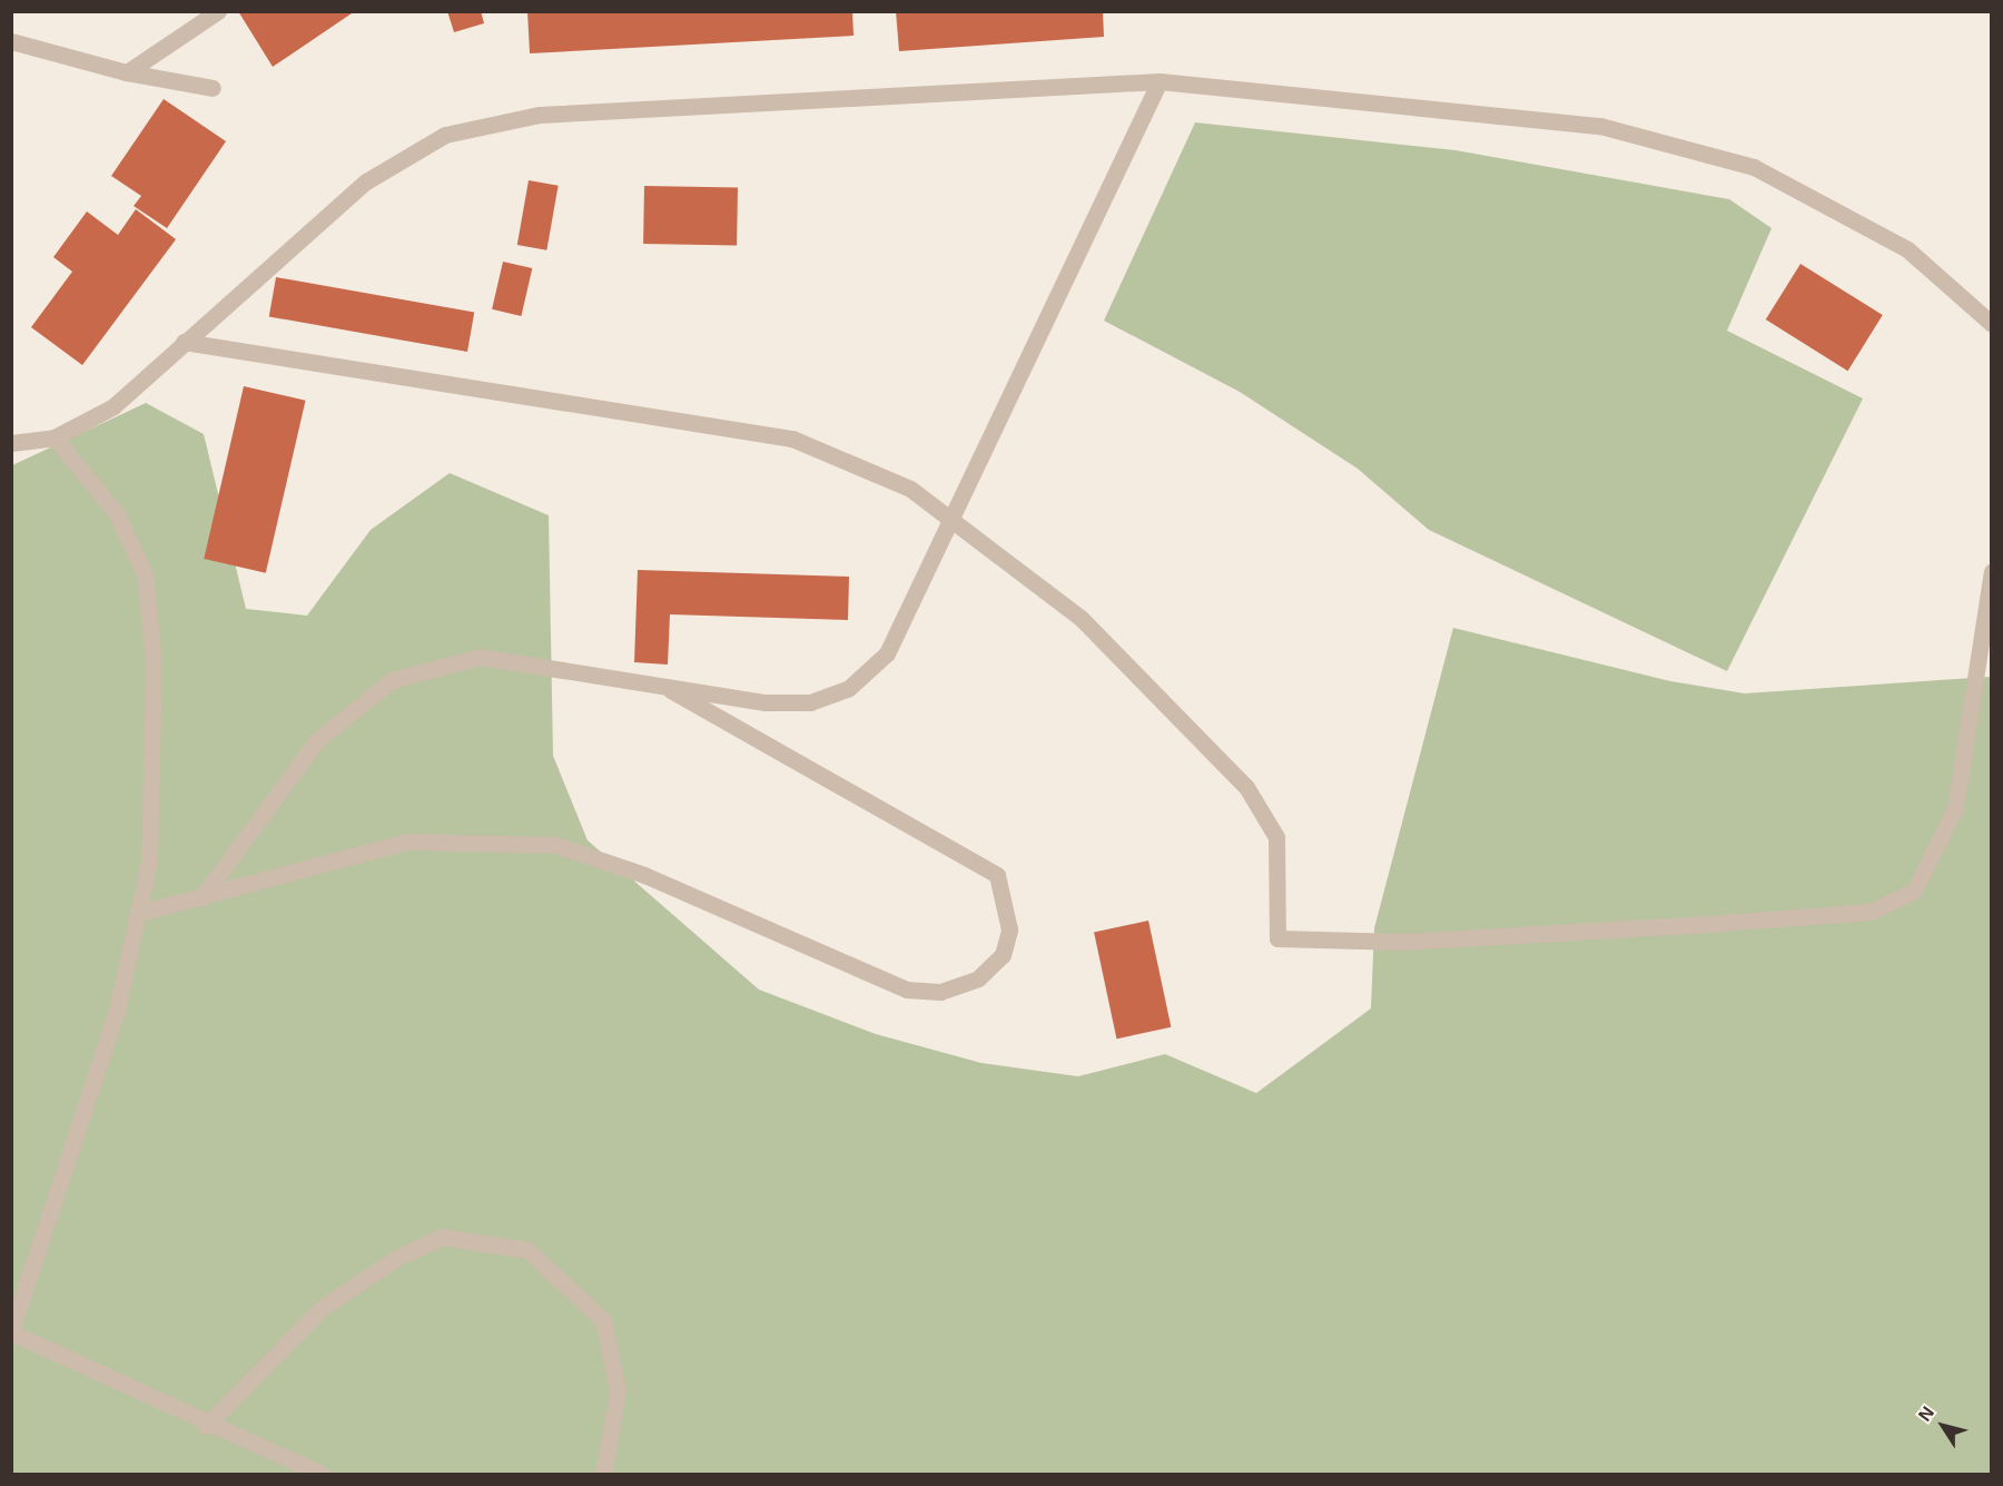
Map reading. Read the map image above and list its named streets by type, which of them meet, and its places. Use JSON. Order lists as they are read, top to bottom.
{
  "north": "top left"
}
